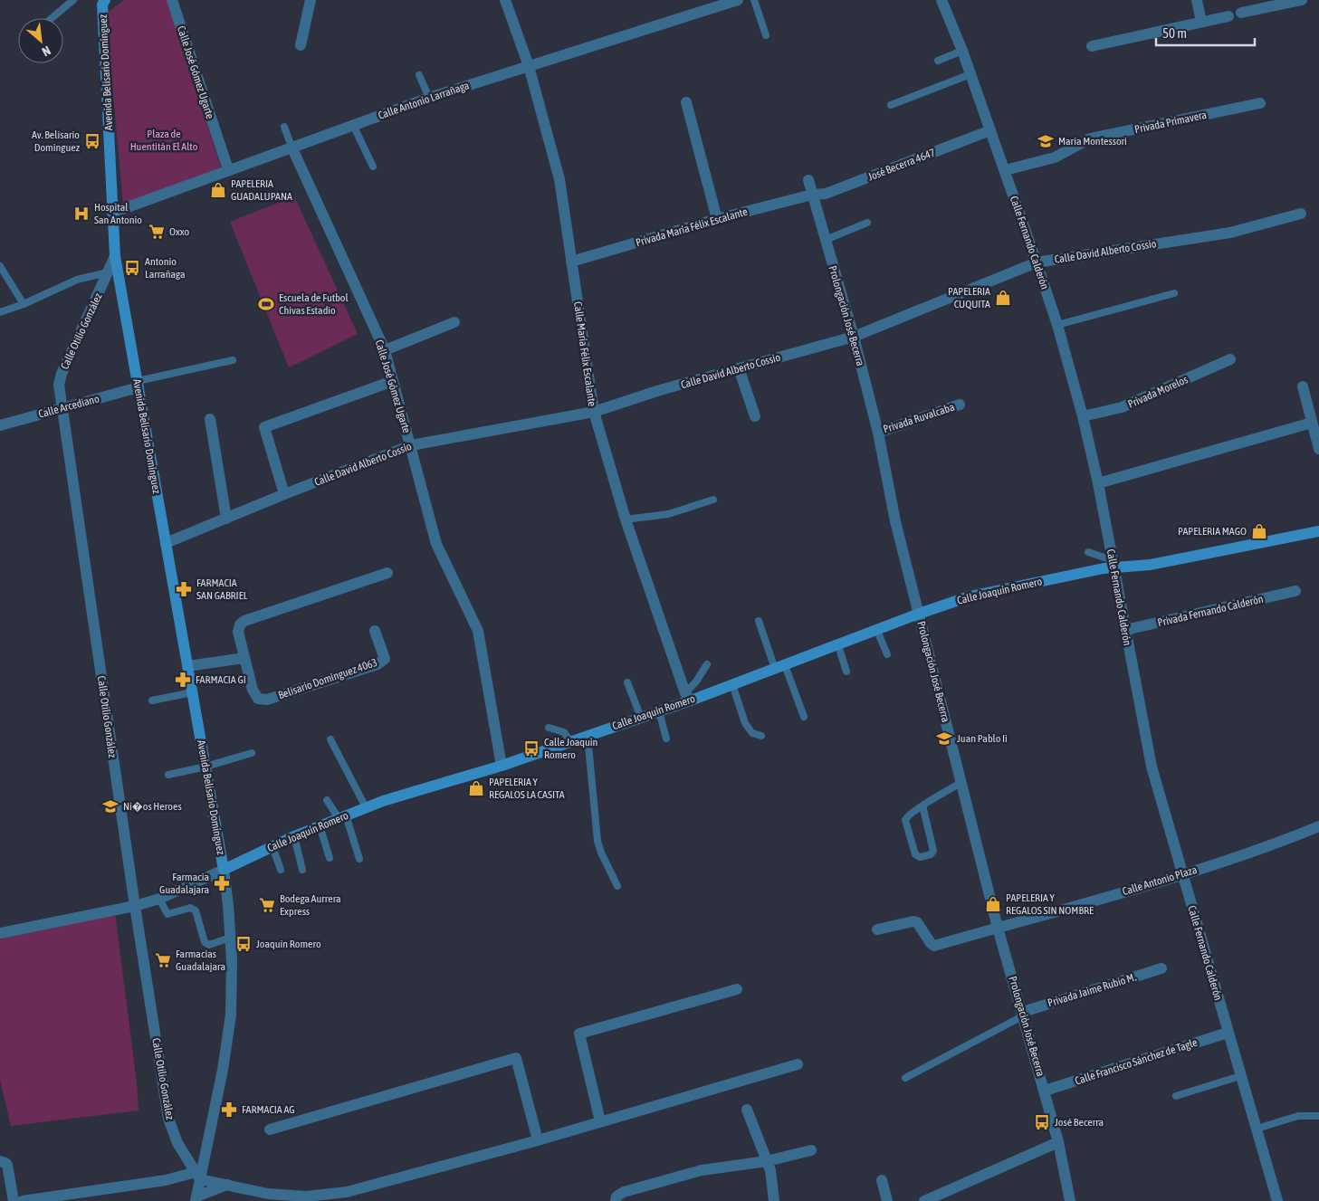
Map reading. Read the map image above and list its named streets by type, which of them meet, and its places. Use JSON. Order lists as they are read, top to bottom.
{
  "streets": {
    "street": [
      "Avenida Belisario Domínguez",
      "Calle José Gómez Ugarte",
      "Calle Antonio Larrañaga",
      "Privada Primavera",
      "José Becerra 4647",
      "Privada María Félix Escalante",
      "Calle Fernando Calderón",
      "Calle David Alberto Cossío",
      "Prolongación José Becerra",
      "Calle Otilio González",
      "Calle María Félix Escalante",
      "Privada Morelos",
      "Calle Arcediano",
      "Privada Ruvalcaba",
      "Calle Joaquín Romero",
      "Privada Fernando Calderón",
      "Belisario Domínguez 4063",
      "Calle Antonio Plaza",
      "Privada Jaime Rubio M.",
      "Calle Francisco Sánchez de Tagle"
    ]
  },
  "crossings": [
    ["Avenida Belisario Domínguez", "Calle Antonio Larrañaga"],
    ["Avenida Belisario Domínguez", "Calle David Alberto Cossío"],
    ["Avenida Belisario Domínguez", "Calle Otilio González"],
    ["Avenida Belisario Domínguez", "Calle Arcediano"],
    ["Avenida Belisario Domínguez", "Calle Joaquín Romero"],
    ["Calle José Gómez Ugarte", "Calle Antonio Larrañaga"],
    ["Calle José Gómez Ugarte", "Calle David Alberto Cossío"],
    ["Calle José Gómez Ugarte", "Calle Joaquín Romero"],
    ["Calle Antonio Larrañaga", "Calle María Félix Escalante"],
    ["Privada Primavera", "Calle Fernando Calderón"],
    ["José Becerra 4647", "Privada María Félix Escalante"],
    ["José Becerra 4647", "Calle Fernando Calderón"],
    ["José Becerra 4647", "Prolongación José Becerra"],
    ["Privada María Félix Escalante", "Prolongación José Becerra"],
    ["Privada María Félix Escalante", "Calle María Félix Escalante"],
    ["Calle Fernando Calderón", "Calle David Alberto Cossío"],
    ["Calle Fernando Calderón", "Privada Morelos"],
    ["Calle Fernando Calderón", "Calle Joaquín Romero"],
    ["Calle Fernando Calderón", "Privada Fernando Calderón"],
    ["Calle Fernando Calderón", "Calle Antonio Plaza"],
    ["Calle Fernando Calderón", "Calle Francisco Sánchez de Tagle"],
    ["Calle David Alberto Cossío", "Prolongación José Becerra"],
    ["Calle David Alberto Cossío", "Calle María Félix Escalante"],
    ["Prolongación José Becerra", "Privada Ruvalcaba"],
    ["Prolongación José Becerra", "Calle Joaquín Romero"],
    ["Prolongación José Becerra", "Calle Antonio Plaza"],
    ["Prolongación José Becerra", "Privada Jaime Rubio M."],
    ["Prolongación José Becerra", "Calle Francisco Sánchez de Tagle"],
    ["Calle Otilio González", "Calle Arcediano"],
    ["Calle Otilio González", "Calle Joaquín Romero"],
    ["Calle María Félix Escalante", "Calle Joaquín Romero"]
  ],
  "parks": ["Plaza de Huentitán El Alto"],
  "places": {
    "bus stop": [
      "Av. Belisario Dominguez",
      "Antonio Larrañaga",
      "Calle Joaquin Romero",
      "Joaquin Romero",
      "José Becerra"
    ],
    "school or university": ["Maria Montessori", "Juan Pablo Ii", "Ni�os Heroes"],
    "shop": [
      "PAPELERIA GUADALUPANA",
      "PAPELERIA CUQUITA",
      "PAPELERIA MAGO",
      "PAPELERIA Y REGALOS LA CASITA",
      "PAPELERIA Y REGALOS SIN NOMBRE"
    ],
    "hospital": ["Hospital San Antonio"],
    "supermarket": ["Oxxo", "Bodega Aurrera Express", "Farmacias Guadalajara"],
    "sports": ["Escuela de Futbol Chivas Estadio"],
    "pharmacy": [
      "FARMACIA SAN GABRIEL",
      "FARMACIA GI",
      "Farmacia Guadalajara",
      "FARMACIA AG"
    ]
  },
  "scale_bar": "50 m",
  "north": "bottom right"
}
